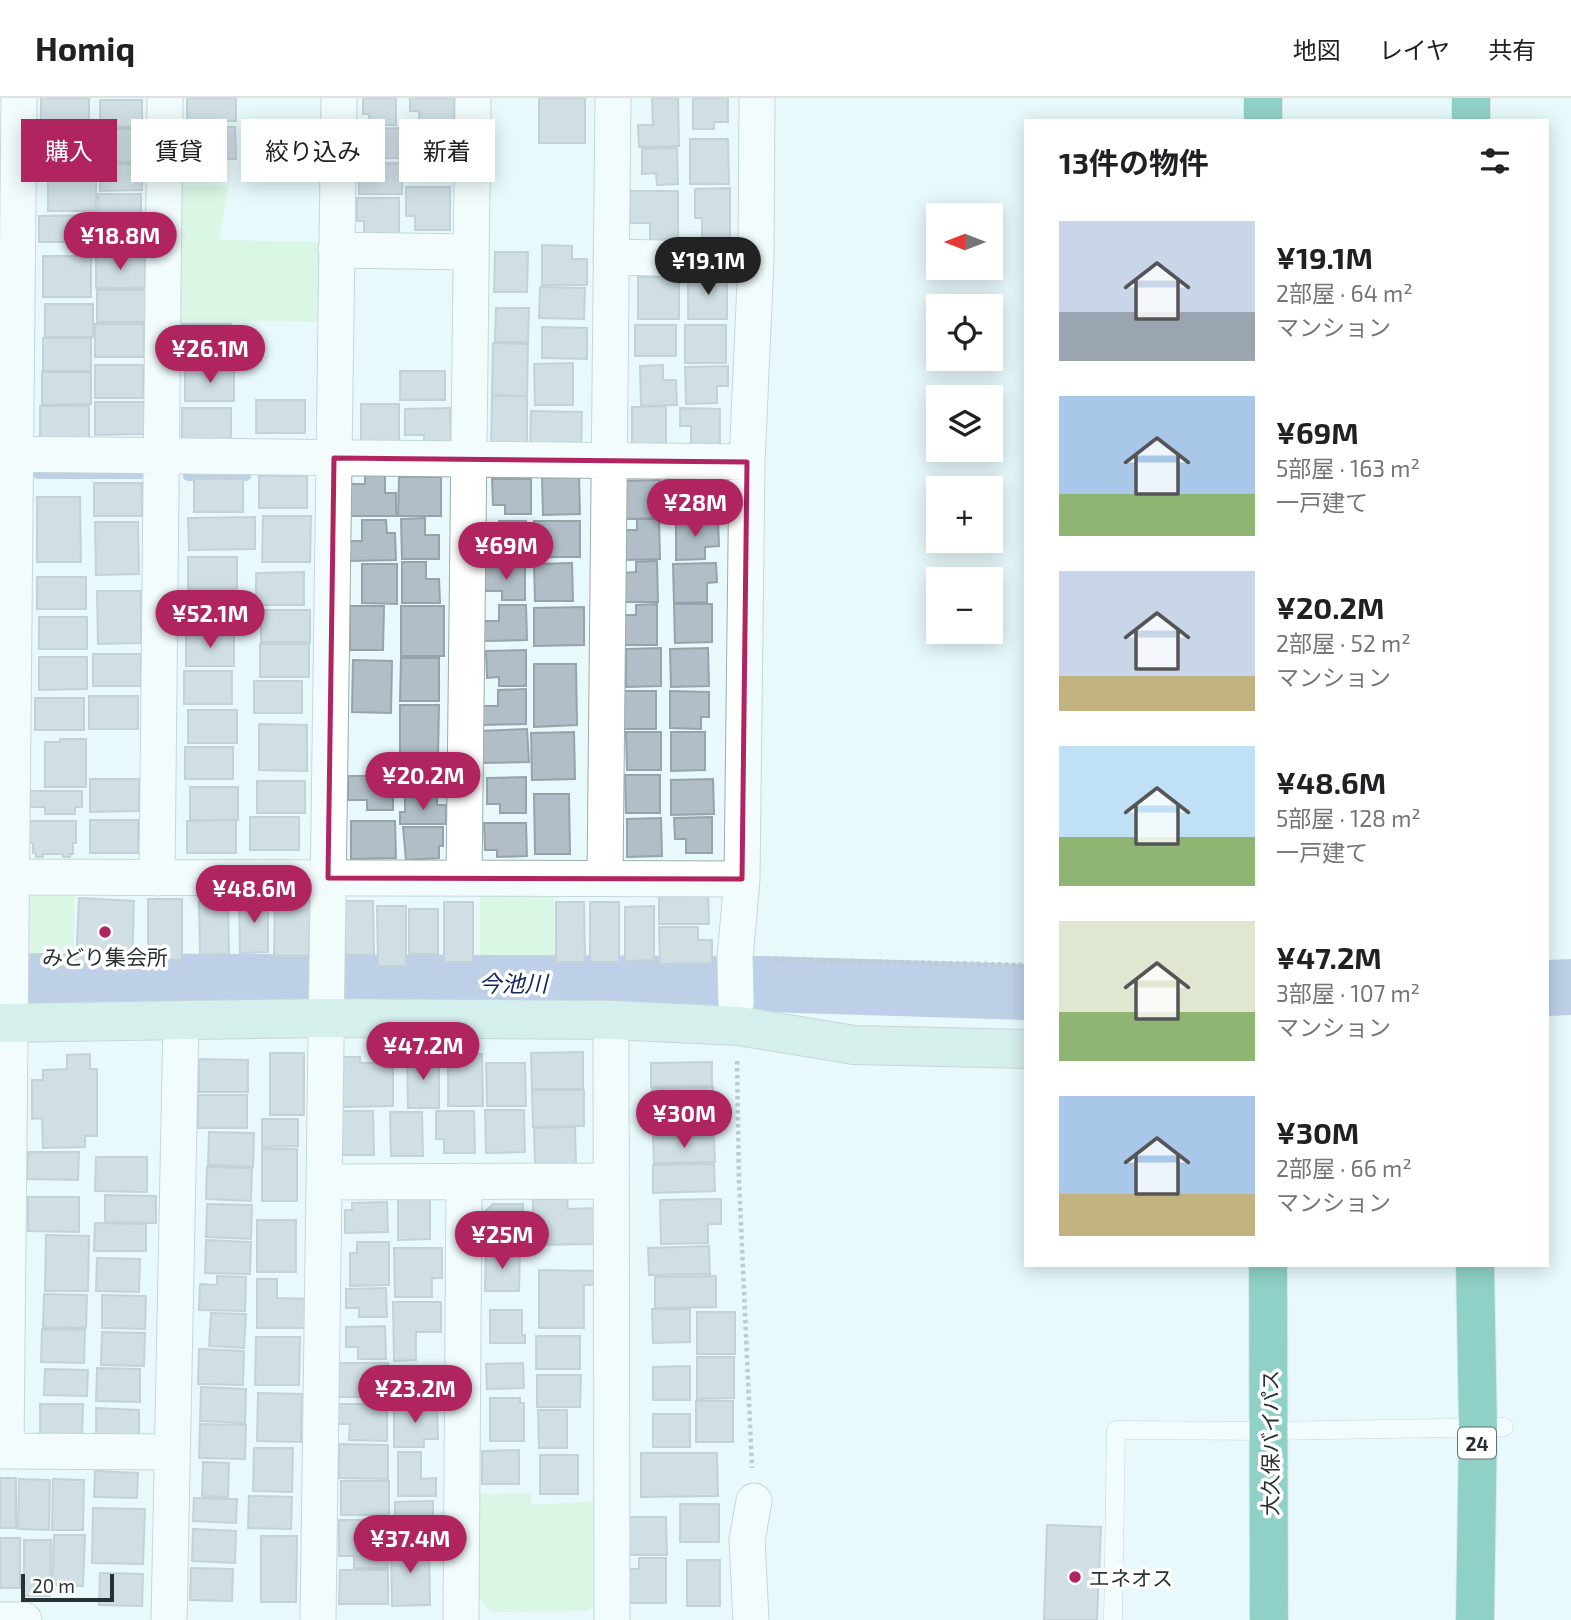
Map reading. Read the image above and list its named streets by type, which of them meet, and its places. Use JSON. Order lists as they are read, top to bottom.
{
  "streets": {
    "highway": ["大久保バイパス", "24"]
  },
  "water": ["今池川"],
  "places": ["みどり集会所", "エネオス"],
  "scale_bar": "20 m",
  "north": "left",
  "page": {
    "header": "Homiq",
    "nav": ["地図", "レイヤ", "共有"],
    "chip": [
      "購入",
      "賃貸",
      "絞り込み",
      "新着"
    ],
    "heading": "13件の物件",
    "map_buttons": ["+", "−"],
    "list": [
      {
        "name": "¥19.1M",
        "note": "2部屋 · 64 m² · マンション"
      },
      {
        "name": "¥69M",
        "note": "5部屋 · 163 m² · 一戸建て"
      },
      {
        "name": "¥20.2M",
        "note": "2部屋 · 52 m² · マンション"
      },
      {
        "name": "¥48.6M",
        "note": "5部屋 · 128 m² · 一戸建て"
      },
      {
        "name": "¥47.2M",
        "note": "3部屋 · 107 m² · マンション"
      },
      {
        "name": "¥30M",
        "note": "2部屋 · 66 m² · マンション"
      }
    ],
    "price": [
      "¥18.8M",
      "¥19.1M",
      "¥26.1M",
      "¥28M",
      "¥69M",
      "¥52.1M",
      "¥20.2M",
      "¥48.6M",
      "¥47.2M",
      "¥30M",
      "¥25M",
      "¥23.2M",
      "¥37.4M"
    ],
    "scale": "20 m"
  }
}
